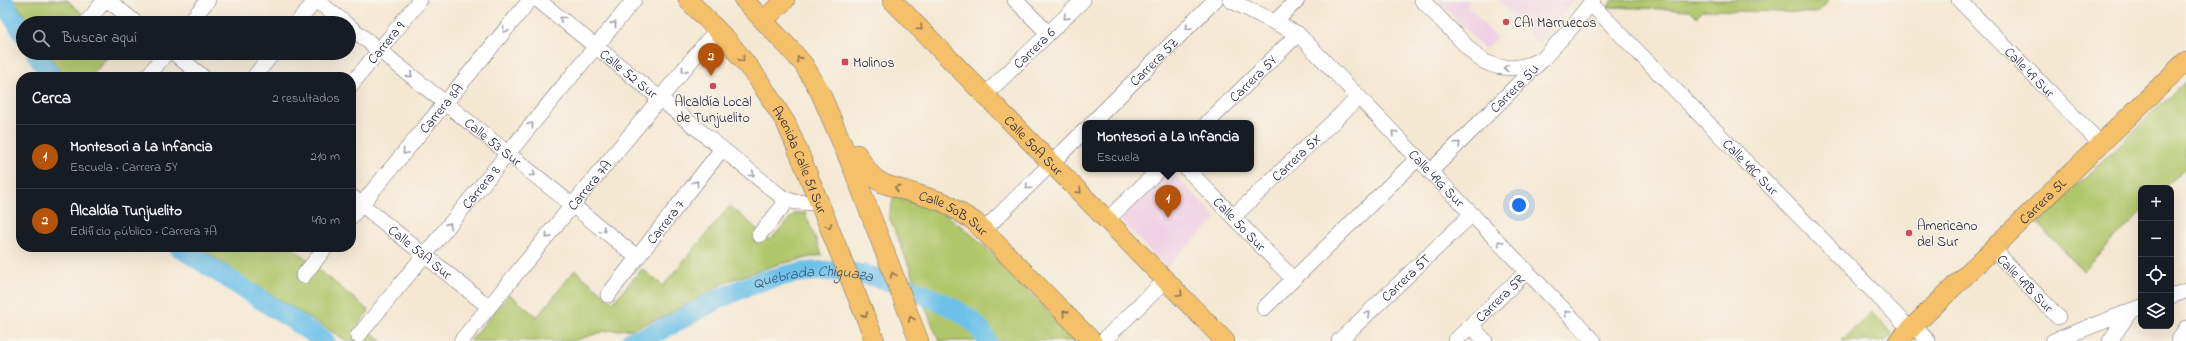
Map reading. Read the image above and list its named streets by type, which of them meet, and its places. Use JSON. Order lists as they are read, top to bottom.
{
  "streets": {
    "main road": [
      "Calle 50A Sur",
      "Avenida Calle 51 Sur",
      "Carrera 5L",
      "Calle 50B Sur"
    ],
    "street": [
      "Carrera 9",
      "Carrera 6",
      "Carrera 5Z",
      "Calle 49 Sur",
      "Calle 52 Sur",
      "Carrera 5Y",
      "Carrera 5U",
      "Carrera 8A",
      "Calle 53 Sur",
      "Carrera 5X",
      "Calle 49C Sur",
      "Calle 49G Sur",
      "Carrera 7A",
      "Carrera 8",
      "Carrera 7",
      "Calle 50 Sur",
      "Calle 53A Sur",
      "Carrera 5T",
      "Calle 49B Sur",
      "Carrera 5R"
    ]
  },
  "crossings": [
    ["Carrera 9", "Calle 53 Sur"],
    ["Carrera 6", "Calle 50A Sur"],
    ["Calle 49 Sur", "Carrera 5L"],
    ["Calle 52 Sur", "Carrera 7A"],
    ["Calle 52 Sur", "Carrera 8"],
    ["Calle 52 Sur", "Carrera 7"],
    ["Carrera 5Y", "Calle 49G Sur"],
    ["Carrera 5U", "Calle 49C Sur"],
    ["Carrera 5U", "Calle 49G Sur"],
    ["Carrera 8A", "Calle 53 Sur"],
    ["Carrera 8A", "Calle 53A Sur"],
    ["Calle 53 Sur", "Carrera 7A"],
    ["Calle 53 Sur", "Carrera 8"],
    ["Calle 53 Sur", "Carrera 7"],
    ["Carrera 5X", "Calle 49G Sur"],
    ["Carrera 5X", "Calle 50 Sur"],
    ["Avenida Calle 51 Sur", "Carrera 7A"],
    ["Calle 49C Sur", "Carrera 5L"],
    ["Calle 49G Sur", "Carrera 5T"],
    ["Calle 49G Sur", "Carrera 5R"],
    ["Carrera 7A", "Calle 53A Sur"],
    ["Carrera 8", "Calle 53A Sur"],
    ["Carrera 5L", "Calle 49B Sur"]
  ],
  "one_way": [
    "Carrera 6",
    "Carrera 5Z",
    "Carrera 5U",
    "Carrera 8A",
    "Calle 53 Sur",
    "Calle 49G Sur",
    "Carrera 7A",
    "Carrera 8",
    "Calle 50B Sur"
  ],
  "water": ["Quebrada Chiguaza"],
  "places": {
    "other": ["CAI Marruecos", "Alcaldía Local de Tunjuelito", "Americano del Sur"],
    "transit": ["Molinos"]
  },
  "page": {
    "search": "Buscar aquí",
    "pins": ["2", "1"],
    "heading": ["Cerca", "2 resultados"],
    "popup": ["Montesori a La Infancia", "Escuela"],
    "list": [
      {
        "mark": "1",
        "name": "Montesori a La Infancia",
        "note": "Escuela · Carrera 5Y",
        "value": "210 m"
      },
      {
        "mark": "2",
        "name": "Alcaldía Tunjuelito",
        "note": "Edificio público · Carrera 7A",
        "value": "490 m"
      }
    ],
    "map_buttons": ["+", "−"]
  }
}
